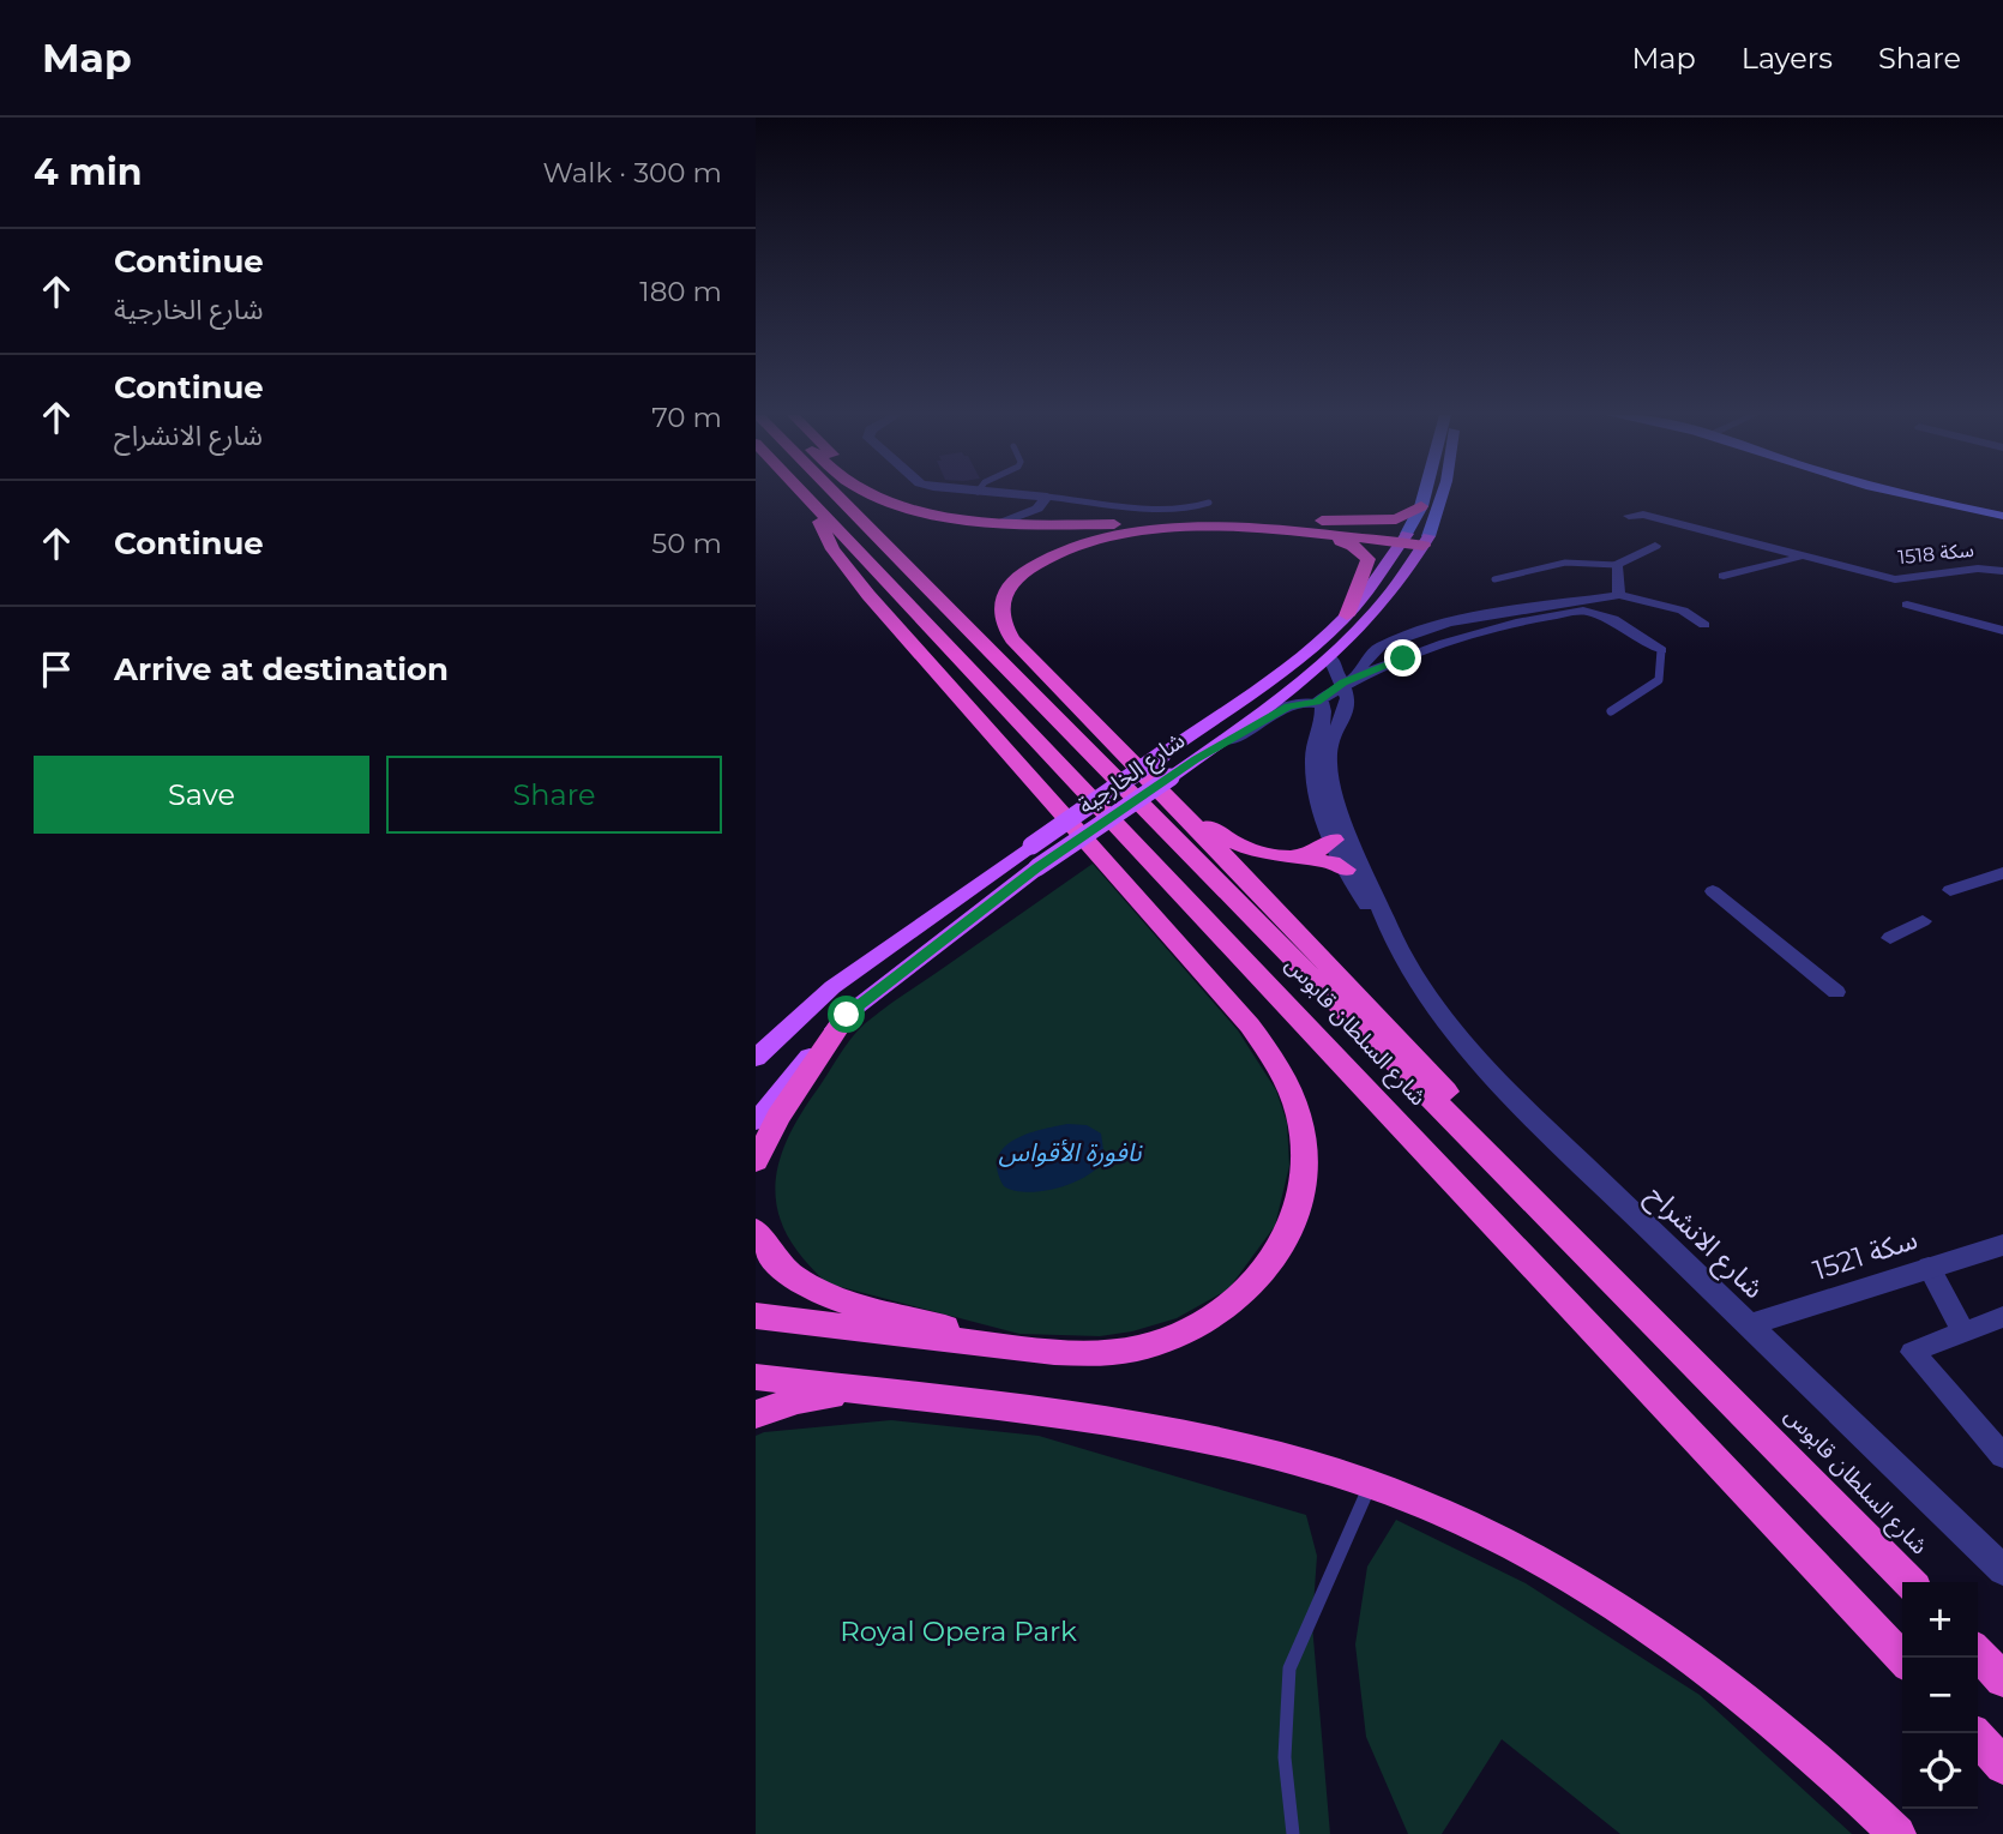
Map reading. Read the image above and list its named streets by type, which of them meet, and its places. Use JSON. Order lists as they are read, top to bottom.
{
  "streets": {
    "highway": ["شارع السلطان قابوس"],
    "main road": ["شارع الخارجية"],
    "street": ["سكة 1518", "شارع الانشراح", "سكة 1521"]
  },
  "crossings": [
    ["شارع الانشراح", "سكة 1521"]
  ],
  "water": ["نافورة الأقواس"],
  "parks": ["Royal Opera Park"],
  "page": {
    "header": "Map",
    "nav": ["Map", "Layers", "Share"],
    "heading": ["4 min", "Walk · 300 m"],
    "list": [
      ["Continue", "شارع الخارجية", "180 m"],
      ["Continue", "شارع الانشراح", "70 m"],
      ["Continue", "50 m"],
      "Arrive at destination"
    ],
    "buttons": ["Save", "Share"],
    "map_buttons": ["+", "−"]
  }
}
